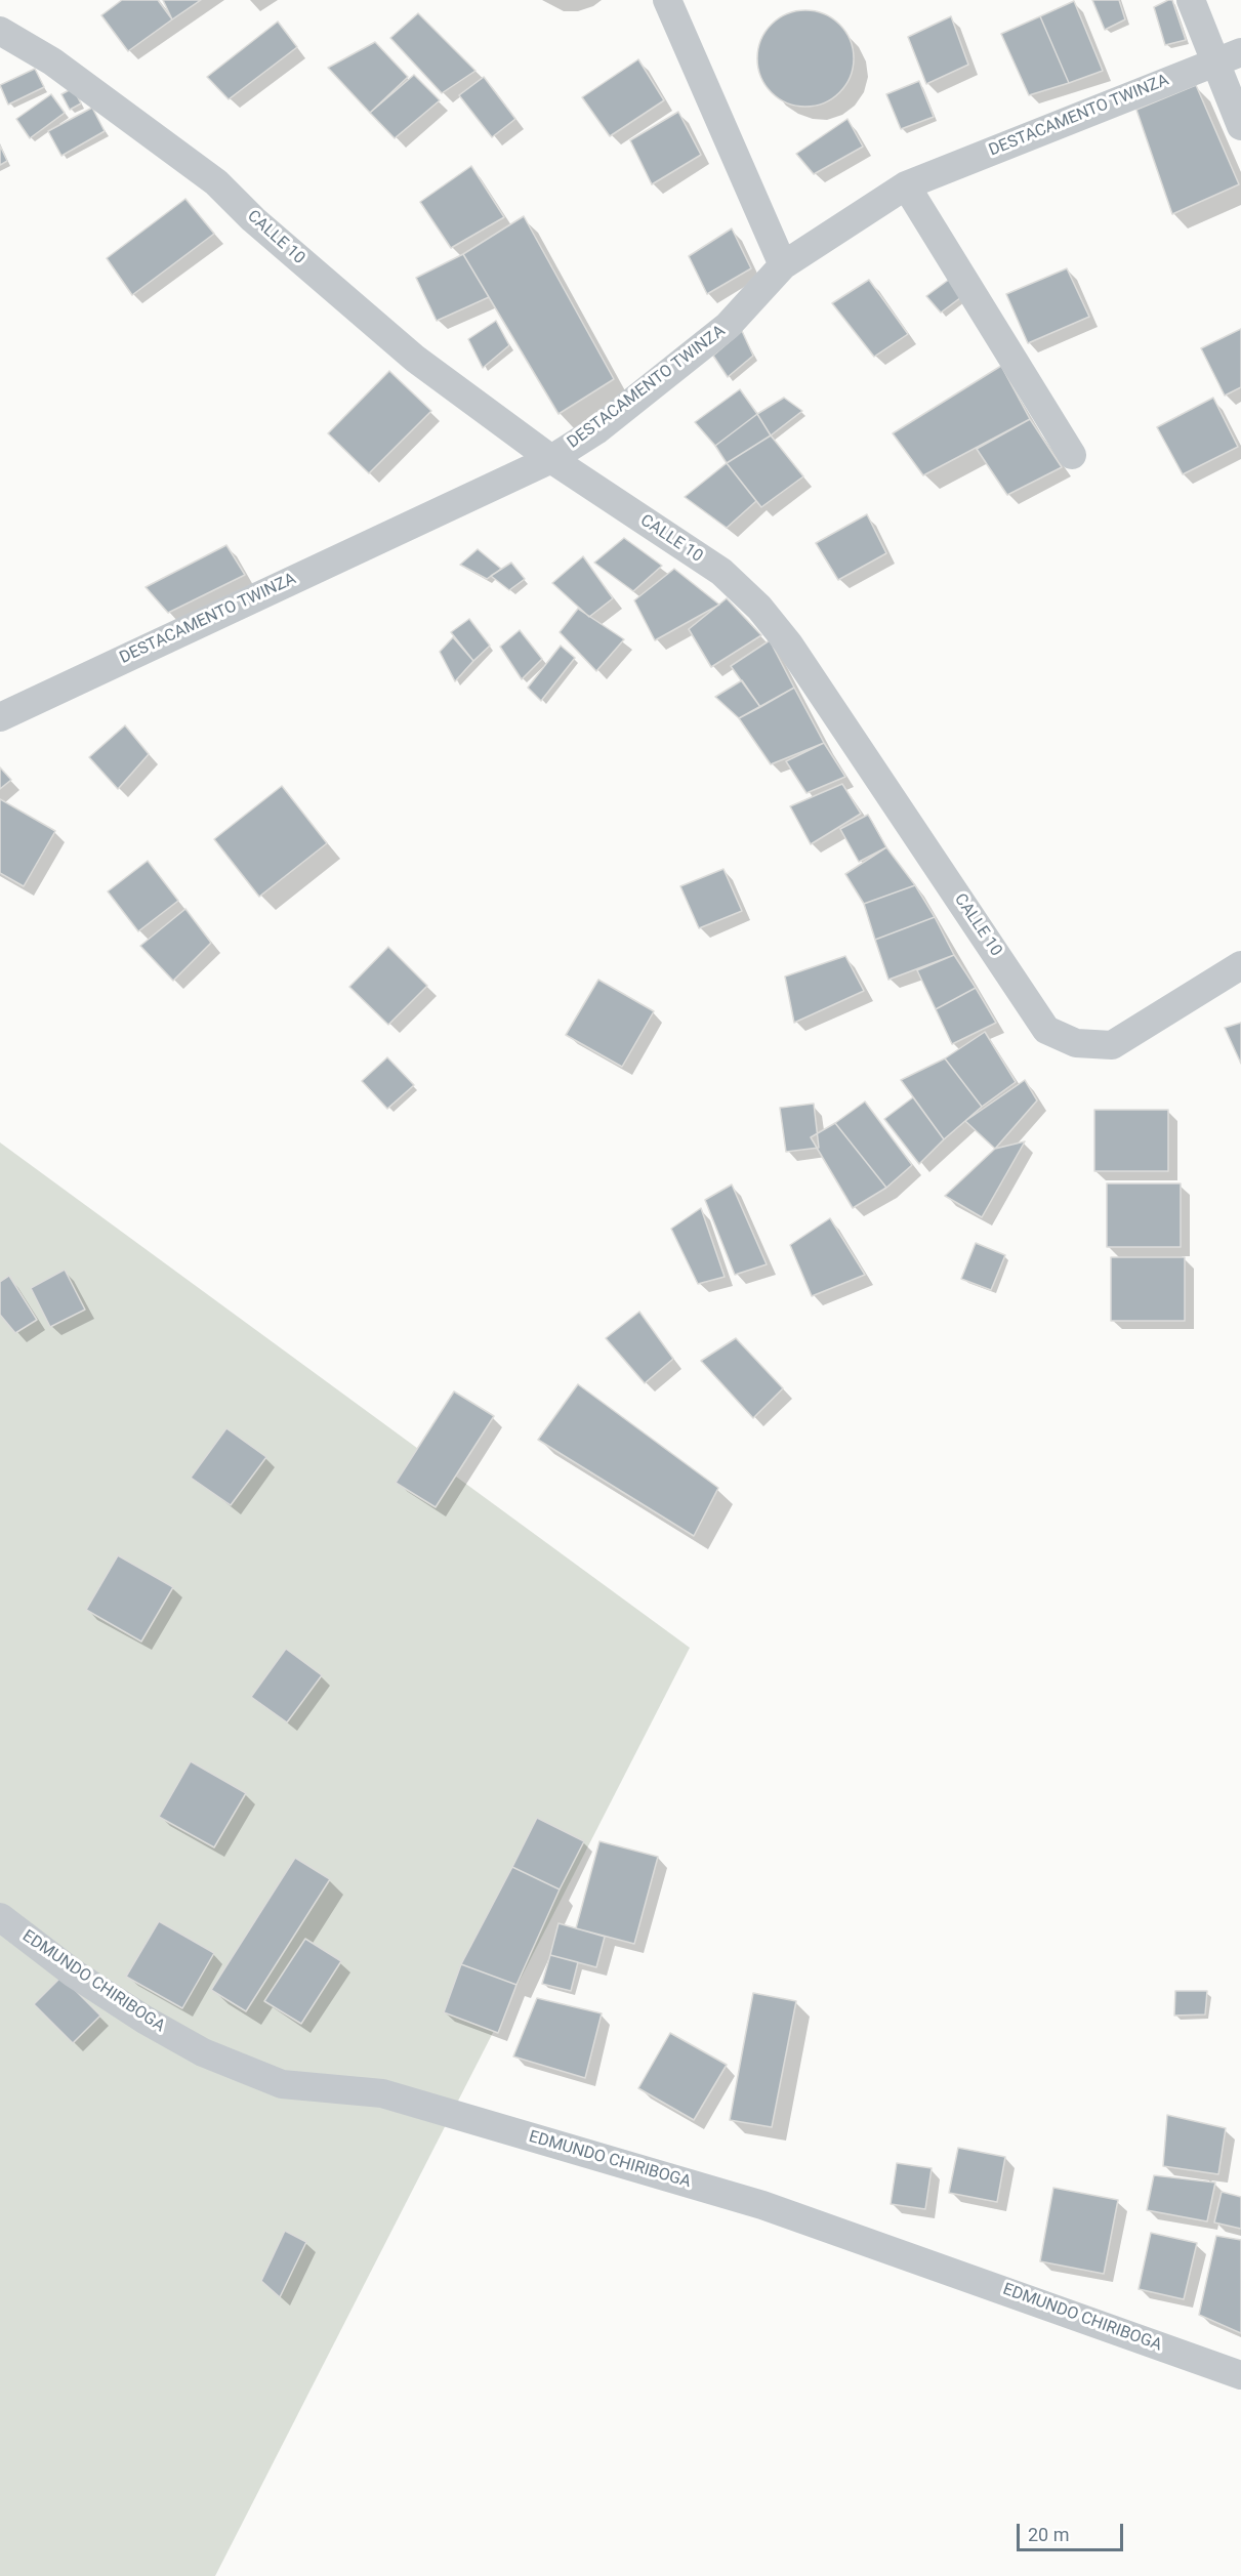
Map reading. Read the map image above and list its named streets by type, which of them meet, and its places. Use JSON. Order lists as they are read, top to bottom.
{
  "streets": {
    "street": ["DESTACAMENTO TWINZA", "CALLE 10", "EDMUNDO CHIRIBOGA"]
  },
  "crossings": [
    ["DESTACAMENTO TWINZA", "CALLE 10"]
  ],
  "scale_bar": "20 m"
}
